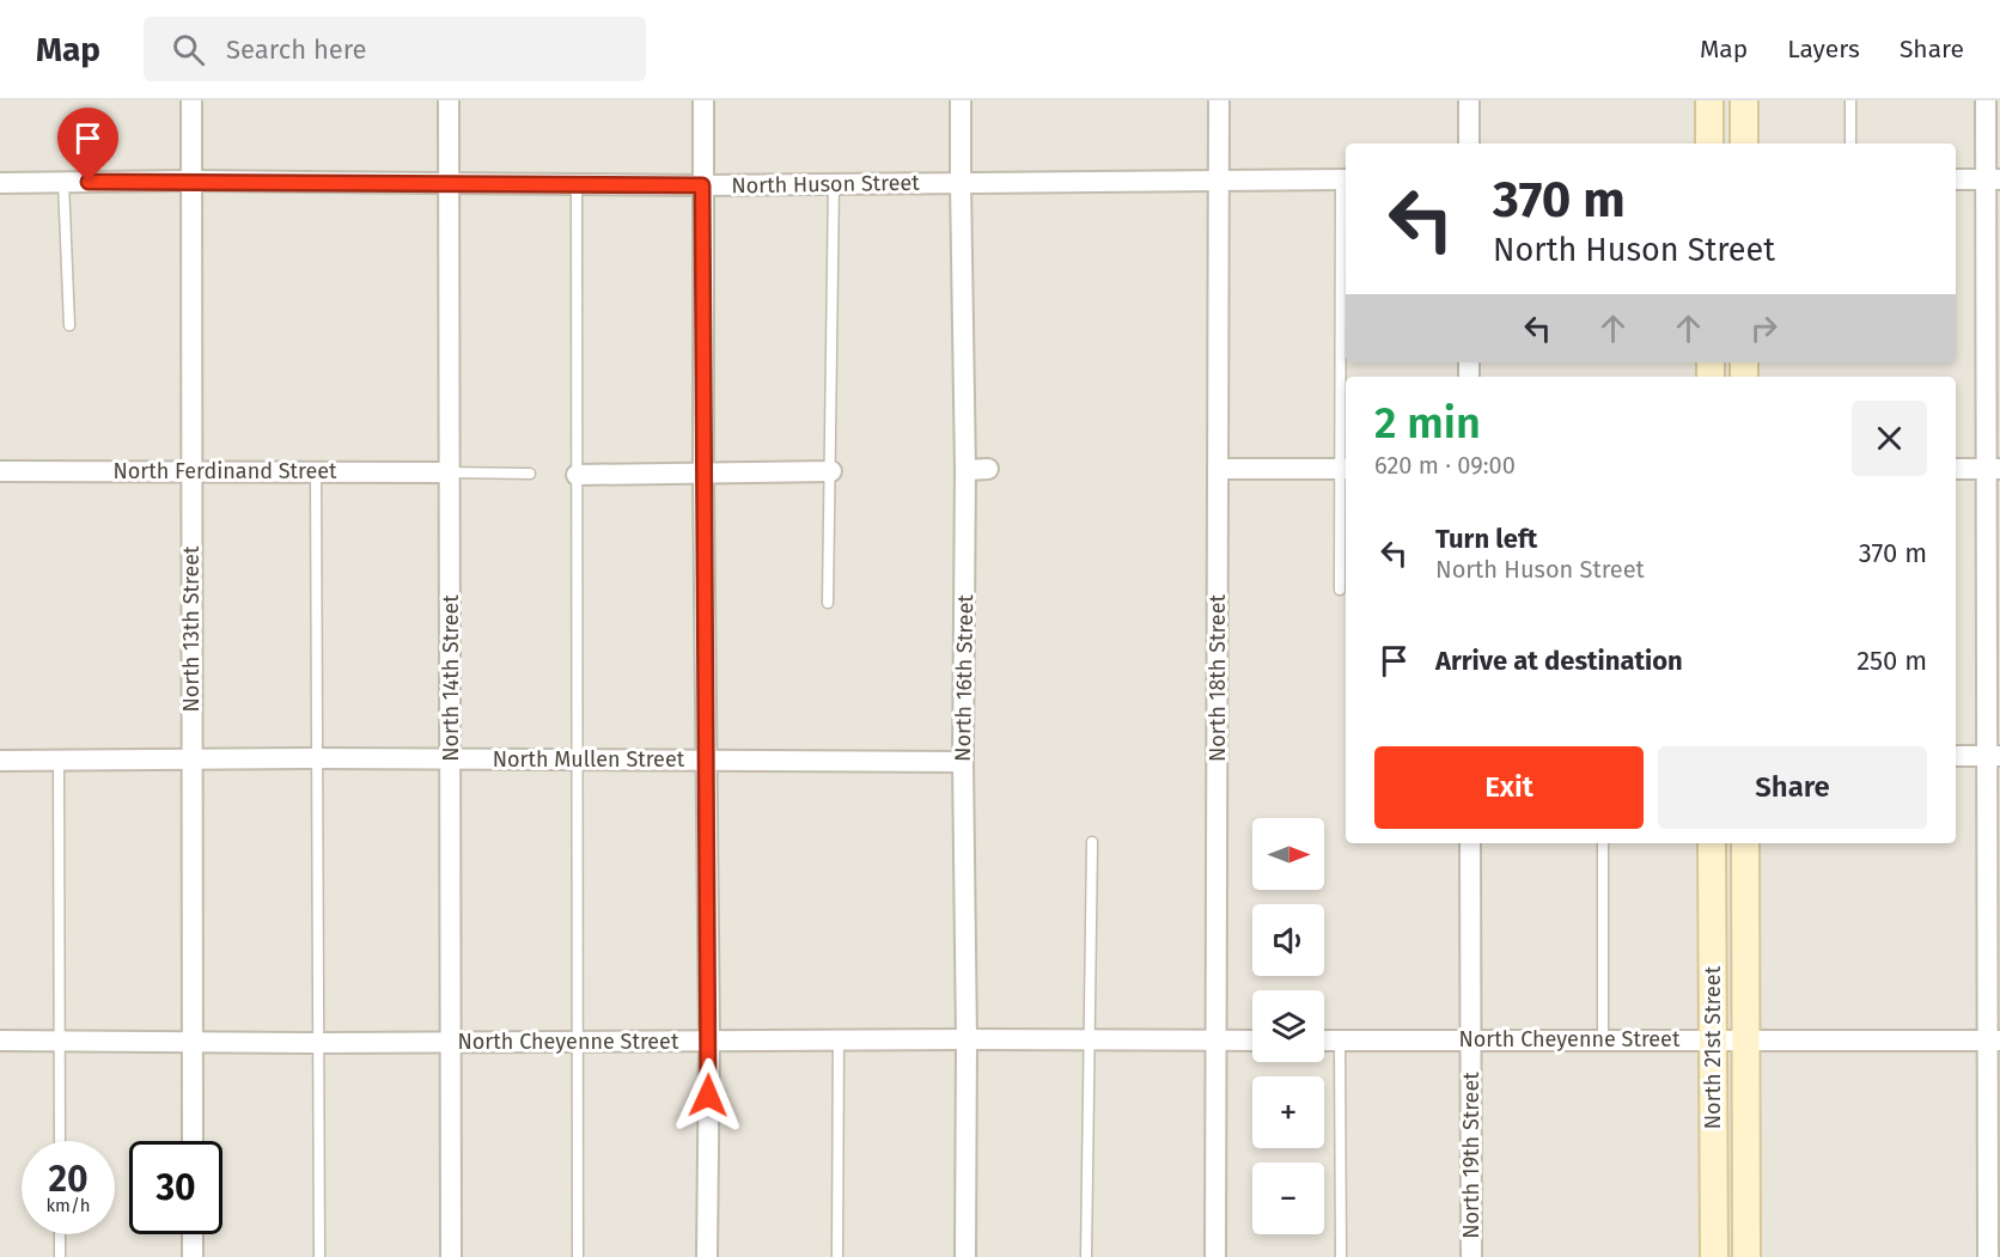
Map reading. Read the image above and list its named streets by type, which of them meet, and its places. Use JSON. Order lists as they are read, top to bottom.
{
  "streets": {
    "main road": ["North 21st Street"],
    "street": [
      "North Huson Street",
      "North Ferdinand Street",
      "North 13th Street",
      "North 14th Street",
      "North 16th Street",
      "North 18th Street",
      "North Mullen Street",
      "North Cheyenne Street",
      "North 19th Street"
    ]
  },
  "crossings": [
    ["North Huson Street", "North 13th Street"],
    ["North Huson Street", "North 14th Street"],
    ["North Huson Street", "North 16th Street"],
    ["North Huson Street", "North 18th Street"],
    ["North Ferdinand Street", "North 13th Street"],
    ["North Ferdinand Street", "North 14th Street"],
    ["North 13th Street", "North Mullen Street"],
    ["North 13th Street", "North Cheyenne Street"],
    ["North 14th Street", "North Mullen Street"],
    ["North 14th Street", "North Cheyenne Street"],
    ["North 16th Street", "North Mullen Street"],
    ["North 16th Street", "North Cheyenne Street"],
    ["North 18th Street", "North Cheyenne Street"],
    ["North Cheyenne Street", "North 21st Street"],
    ["North Cheyenne Street", "North 19th Street"]
  ],
  "north": "right",
  "page": {
    "header": "Map",
    "search": "Search here",
    "nav": ["Map", "Layers", "Share"],
    "turn": ["370 m", "North Huson Street"],
    "heading": ["2 min", "620 m · 09:00"],
    "list": [
      {
        "name": "Turn left",
        "note": "North Huson Street",
        "value": "370 m"
      },
      {
        "name": "Arrive at destination",
        "value": "250 m"
      }
    ],
    "buttons": ["Exit", "Share"],
    "map_buttons": ["+", "−"],
    "speed": "20 km/h",
    "limit": "30"
  }
}
